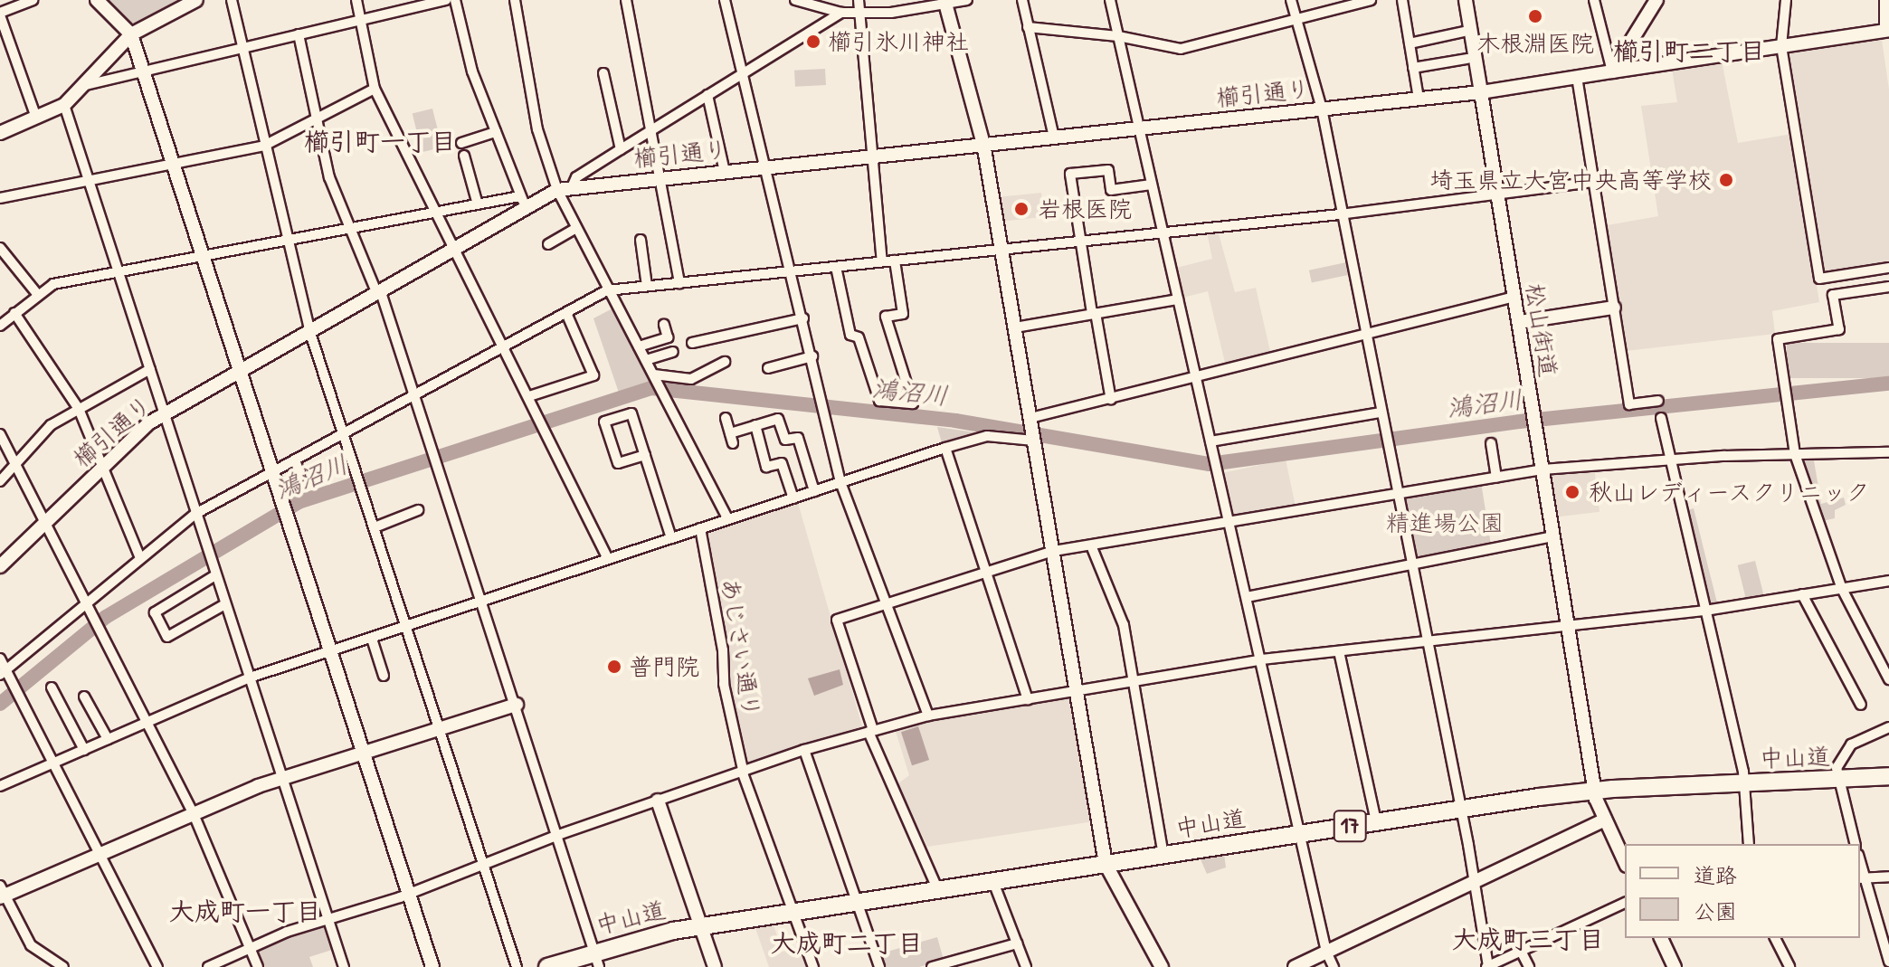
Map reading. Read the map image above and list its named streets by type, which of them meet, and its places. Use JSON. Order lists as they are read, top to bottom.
{
  "streets": {
    "highway": ["中山道", "17"],
    "street": ["櫛引通り", "松山街道", "あじさい通り"]
  },
  "crossings": [
    ["櫛引通り", "松山街道"],
    ["松山街道", "中山道"],
    ["あじさい通り", "中山道"]
  ],
  "districts": [
    "櫛引町二丁目",
    "櫛引町一丁目",
    "大成町一丁目",
    "大成町三丁目",
    "大成町二丁目"
  ],
  "water": ["鴻沼川"],
  "parks": ["精進場公園"],
  "places": [
    "木根淵医院",
    "櫛引氷川神社",
    "埼玉県立大宮中央高等学校",
    "岩根医院",
    "秋山レディースクリニック",
    "普門院"
  ],
  "legend": ["道路", "公園"]
}
